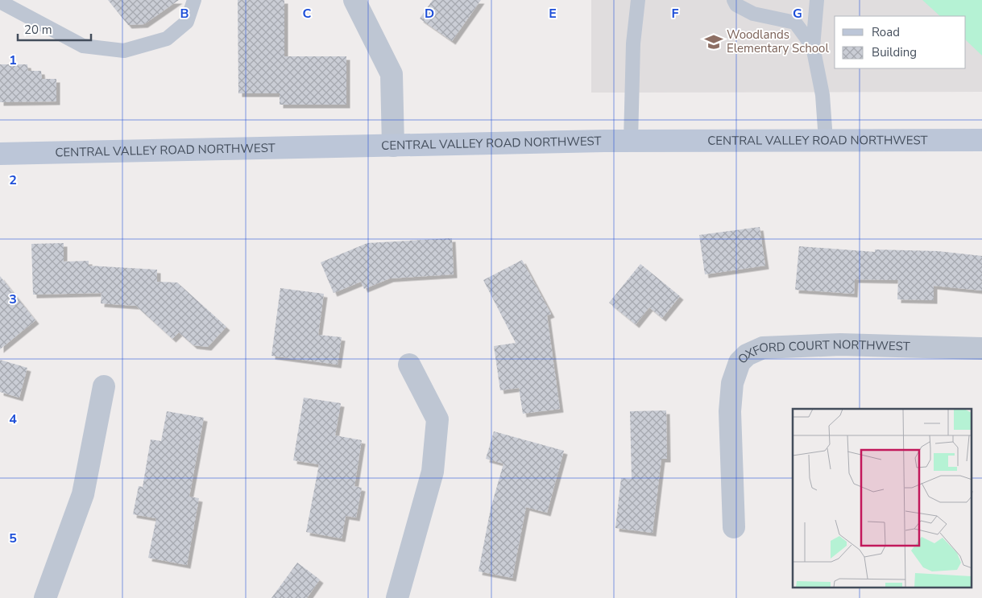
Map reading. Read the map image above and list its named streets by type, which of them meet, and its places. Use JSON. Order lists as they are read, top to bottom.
{
  "streets": {
    "main road": ["CENTRAL VALLEY ROAD NORTHWEST"],
    "street": ["OXFORD COURT NORTHWEST"]
  },
  "places": {
    "school or university": ["Woodlands Elementary School"]
  },
  "legend": ["Road", "Building"],
  "scale_bar": "20 m",
  "grid": {
    "columns": [
      "B",
      "C",
      "D",
      "E",
      "F",
      "G"
    ],
    "rows": [
      "1",
      "2",
      "3",
      "4",
      "5"
    ]
  }
}
